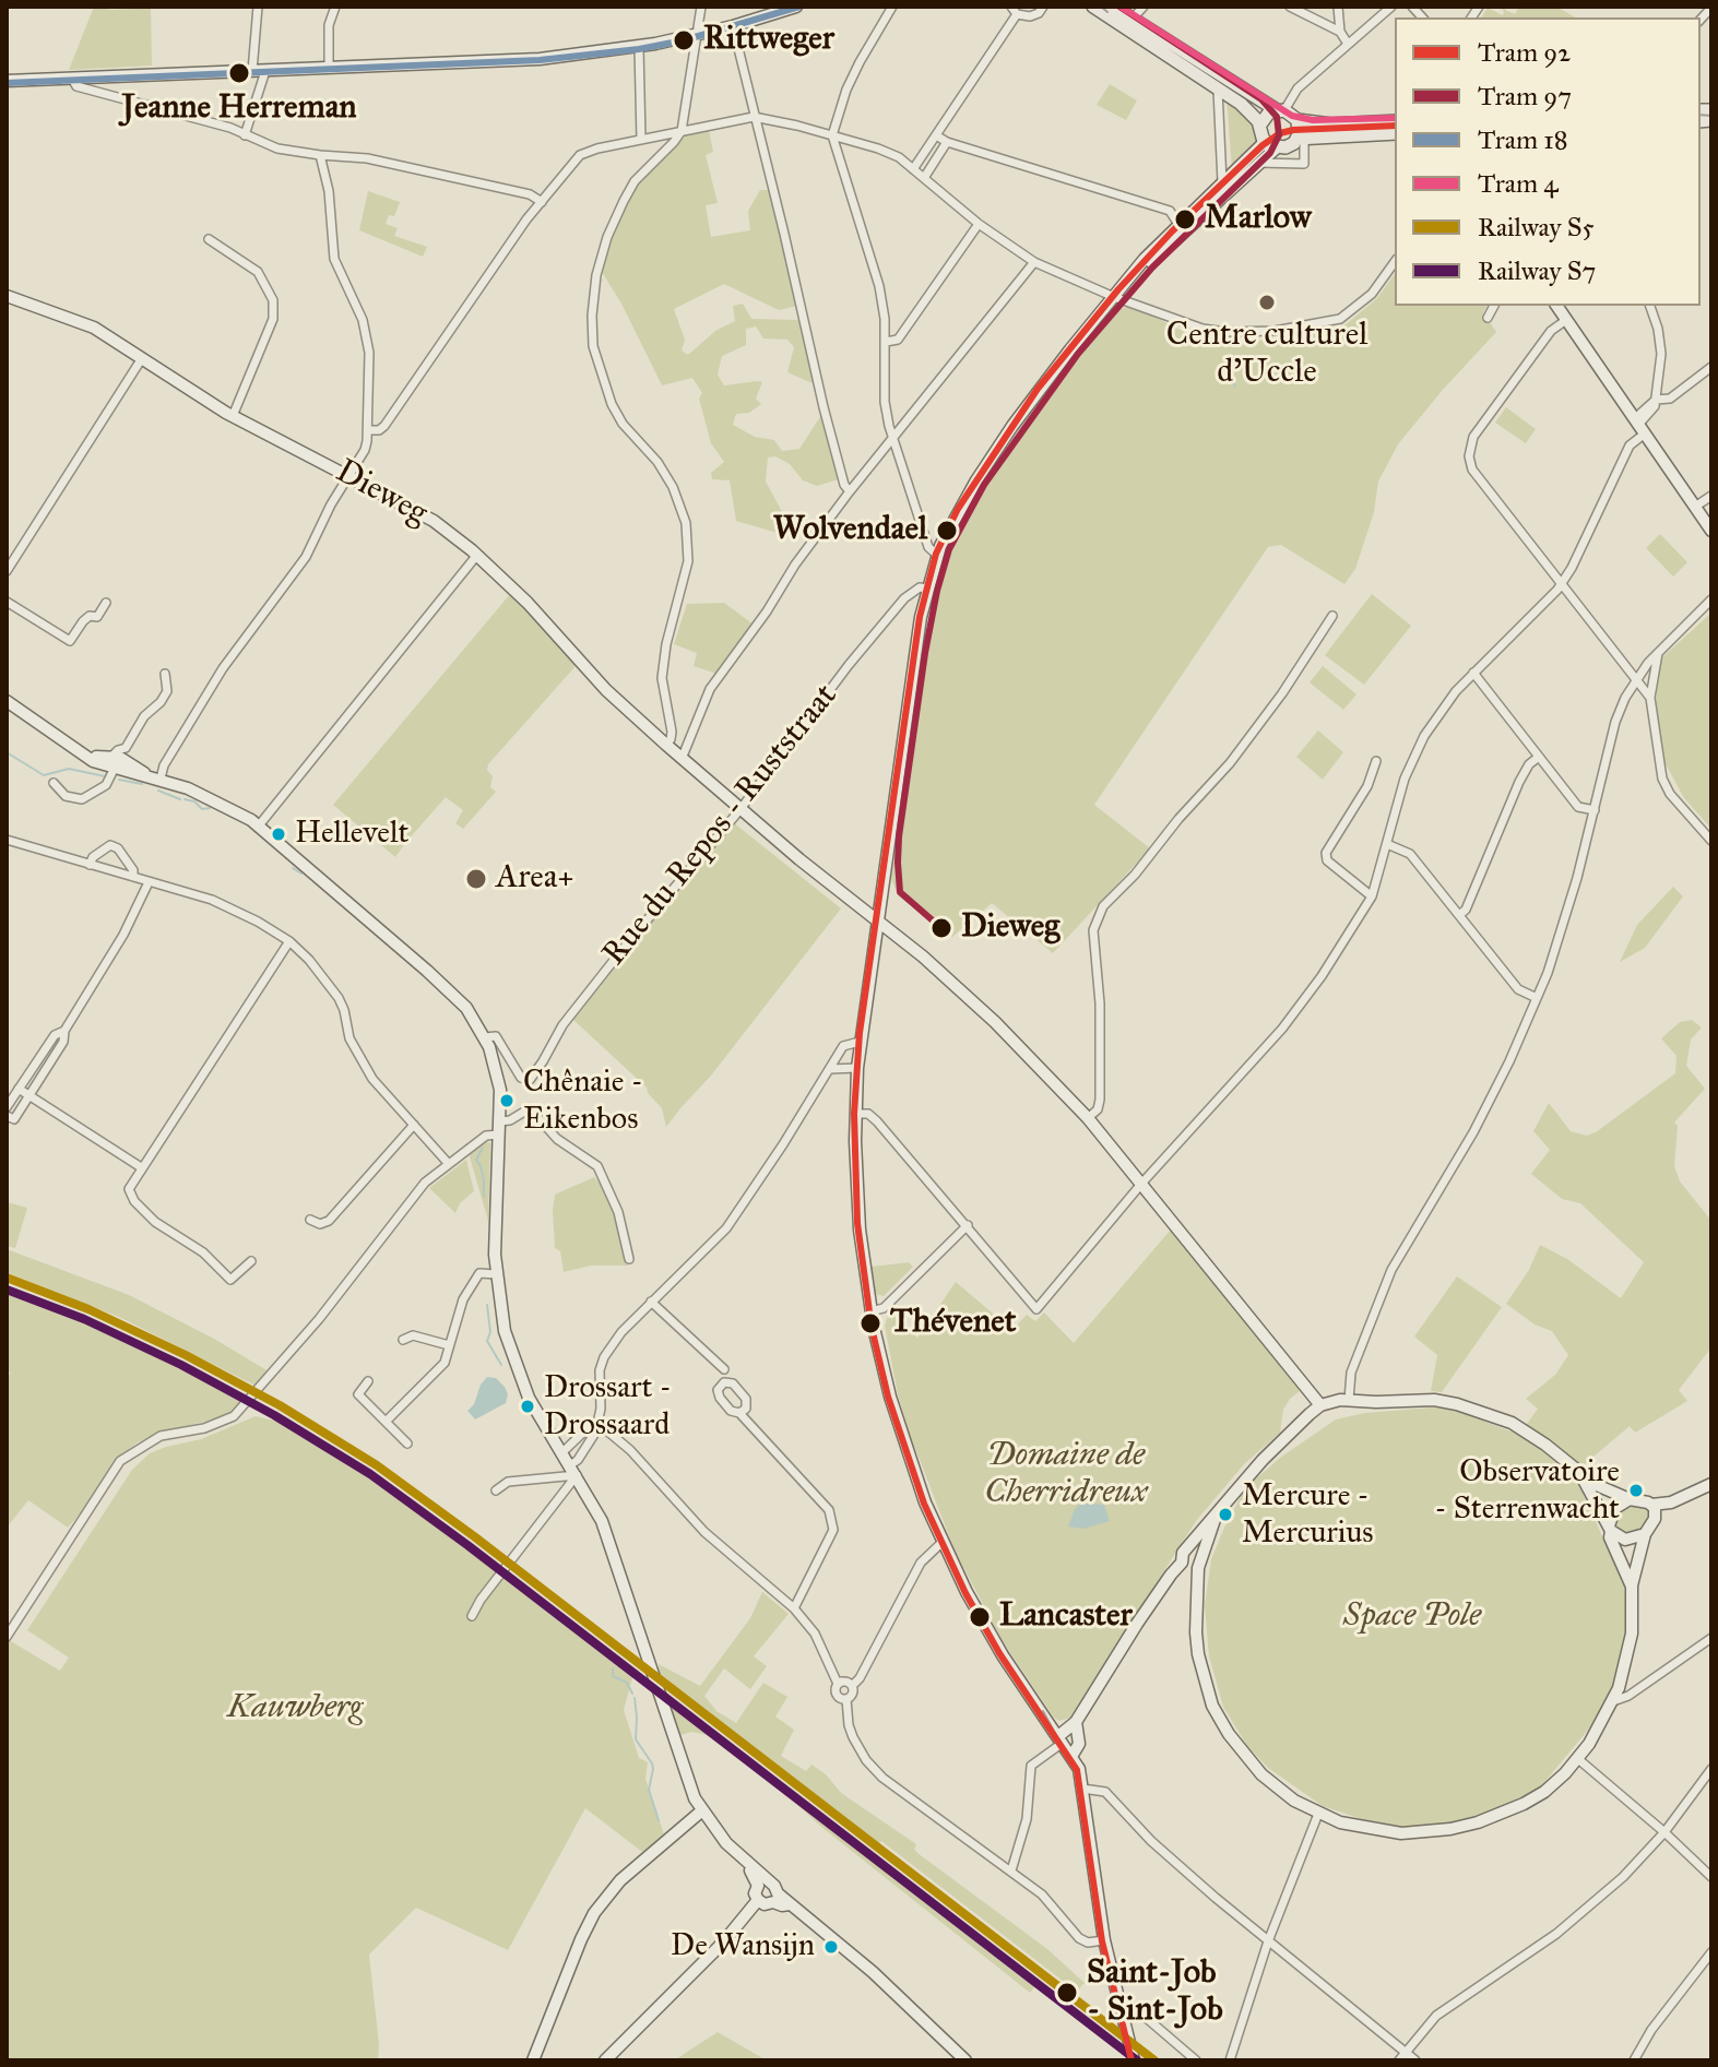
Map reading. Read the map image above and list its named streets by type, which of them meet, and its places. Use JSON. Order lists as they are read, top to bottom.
{
  "streets": {
    "street": ["Dieweg", "Rue du Repos - Ruststraat"]
  },
  "crossings": [
    ["Dieweg", "Rue du Repos - Ruststraat"]
  ],
  "parks": ["Domaine de Cherridreux", "Space Pole", "Kauwberg"],
  "places": [
    "Rittweger",
    "Jeanne Herreman",
    "Marlow",
    "Centre culturel d'Uccle",
    "Wolvendael",
    "Hellevelt",
    "Area+",
    "Dieweg",
    "Chênaie - Eikenbos",
    "Thévenet",
    "Drossart - Drossaard",
    "Observatoire - Sterrenwacht",
    "Mercure - Mercurius",
    "Lancaster",
    "De Wansijn",
    "Saint-Job - Sint-Job"
  ],
  "lines": [
    "tram line 97",
    "tram line 18",
    "tram line 4",
    "tram line 92",
    "rail line S5",
    "rail line S7"
  ],
  "legend": [
    "Tram 92",
    "Tram 97",
    "Tram 18",
    "Tram 4",
    "Railway S5",
    "Railway S7"
  ]
}
